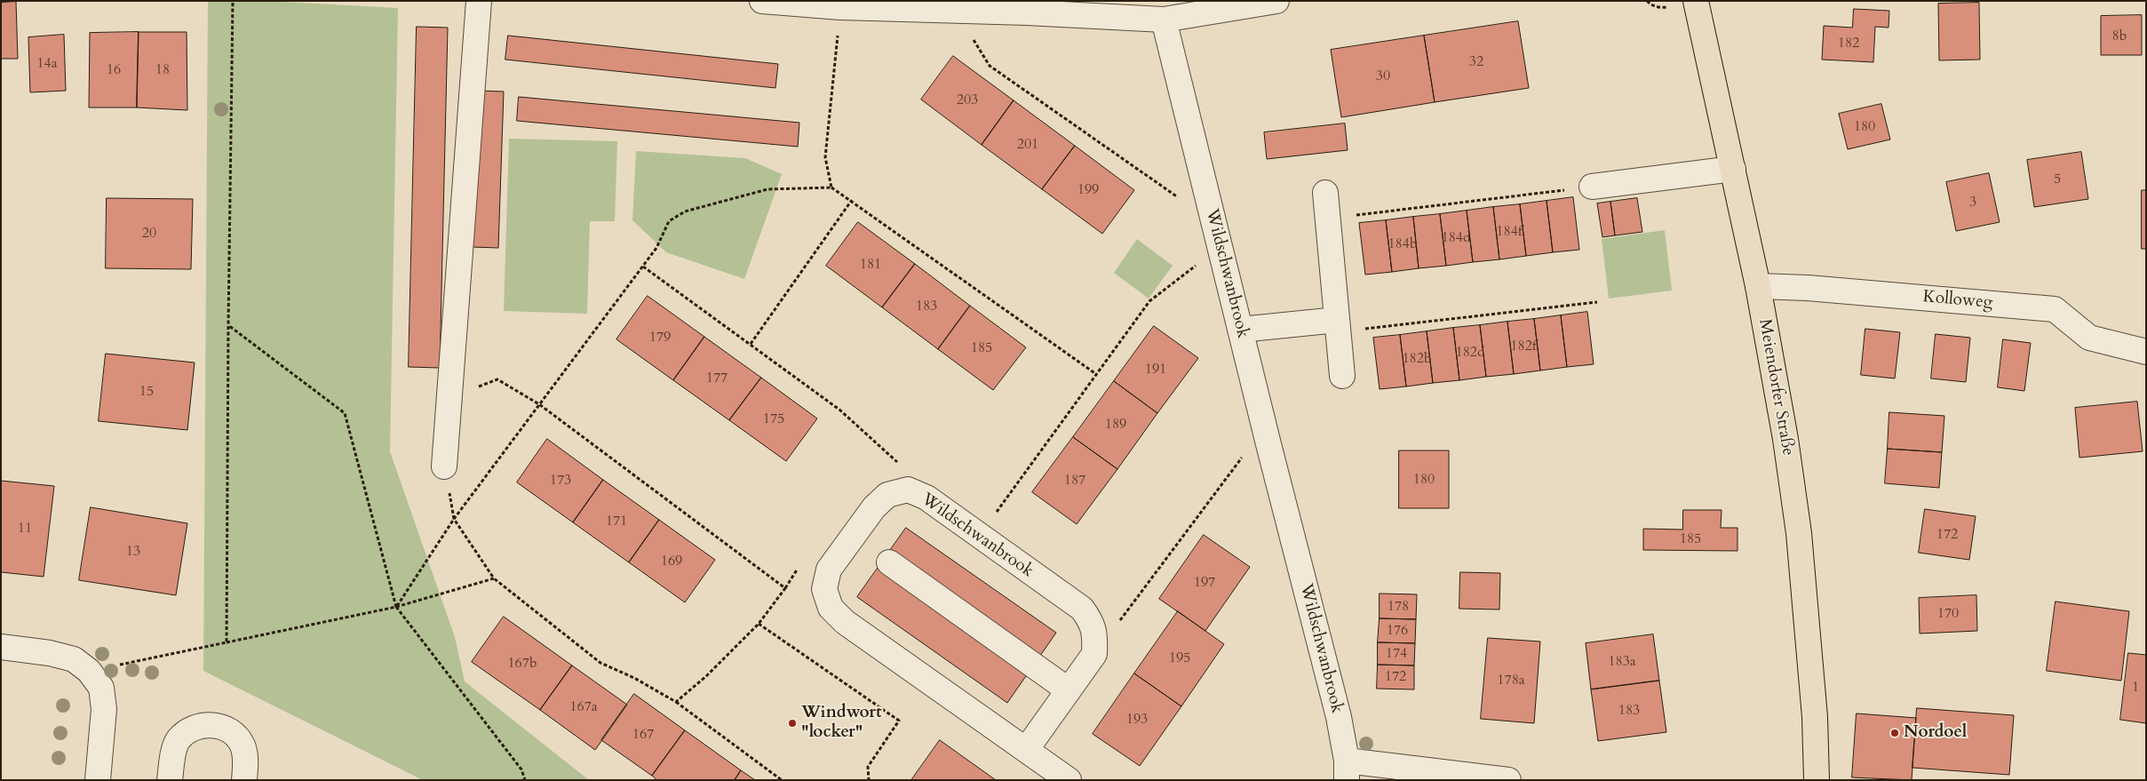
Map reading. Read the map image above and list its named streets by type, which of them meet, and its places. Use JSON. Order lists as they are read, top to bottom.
{
  "streets": {
    "main road": ["Meiendorfer Straße"],
    "street": ["Wildschwanbrook", "Kolloweg"]
  },
  "crossings": [
    ["Kolloweg", "Meiendorfer Straße"]
  ],
  "places": ["Windwort \"locker\"", "Nordoel"],
  "house_numbers": [
    "8b",
    "182",
    "32",
    "14a",
    "16",
    "18",
    "30",
    "203",
    "180",
    "201",
    "5",
    "199",
    "3",
    "184f",
    "20",
    "184d",
    "184b",
    "181",
    "183",
    "179",
    "182f",
    "185",
    "182d",
    "182b",
    "191",
    "177",
    "15",
    "175",
    "189",
    "180",
    "173",
    "187",
    "171",
    "11",
    "172",
    "185",
    "13",
    "169",
    "197",
    "178",
    "170",
    "176",
    "174",
    "195",
    "183a",
    "167b",
    "172",
    "178a",
    "1",
    "167a",
    "183",
    "193",
    "167"
  ]
}
